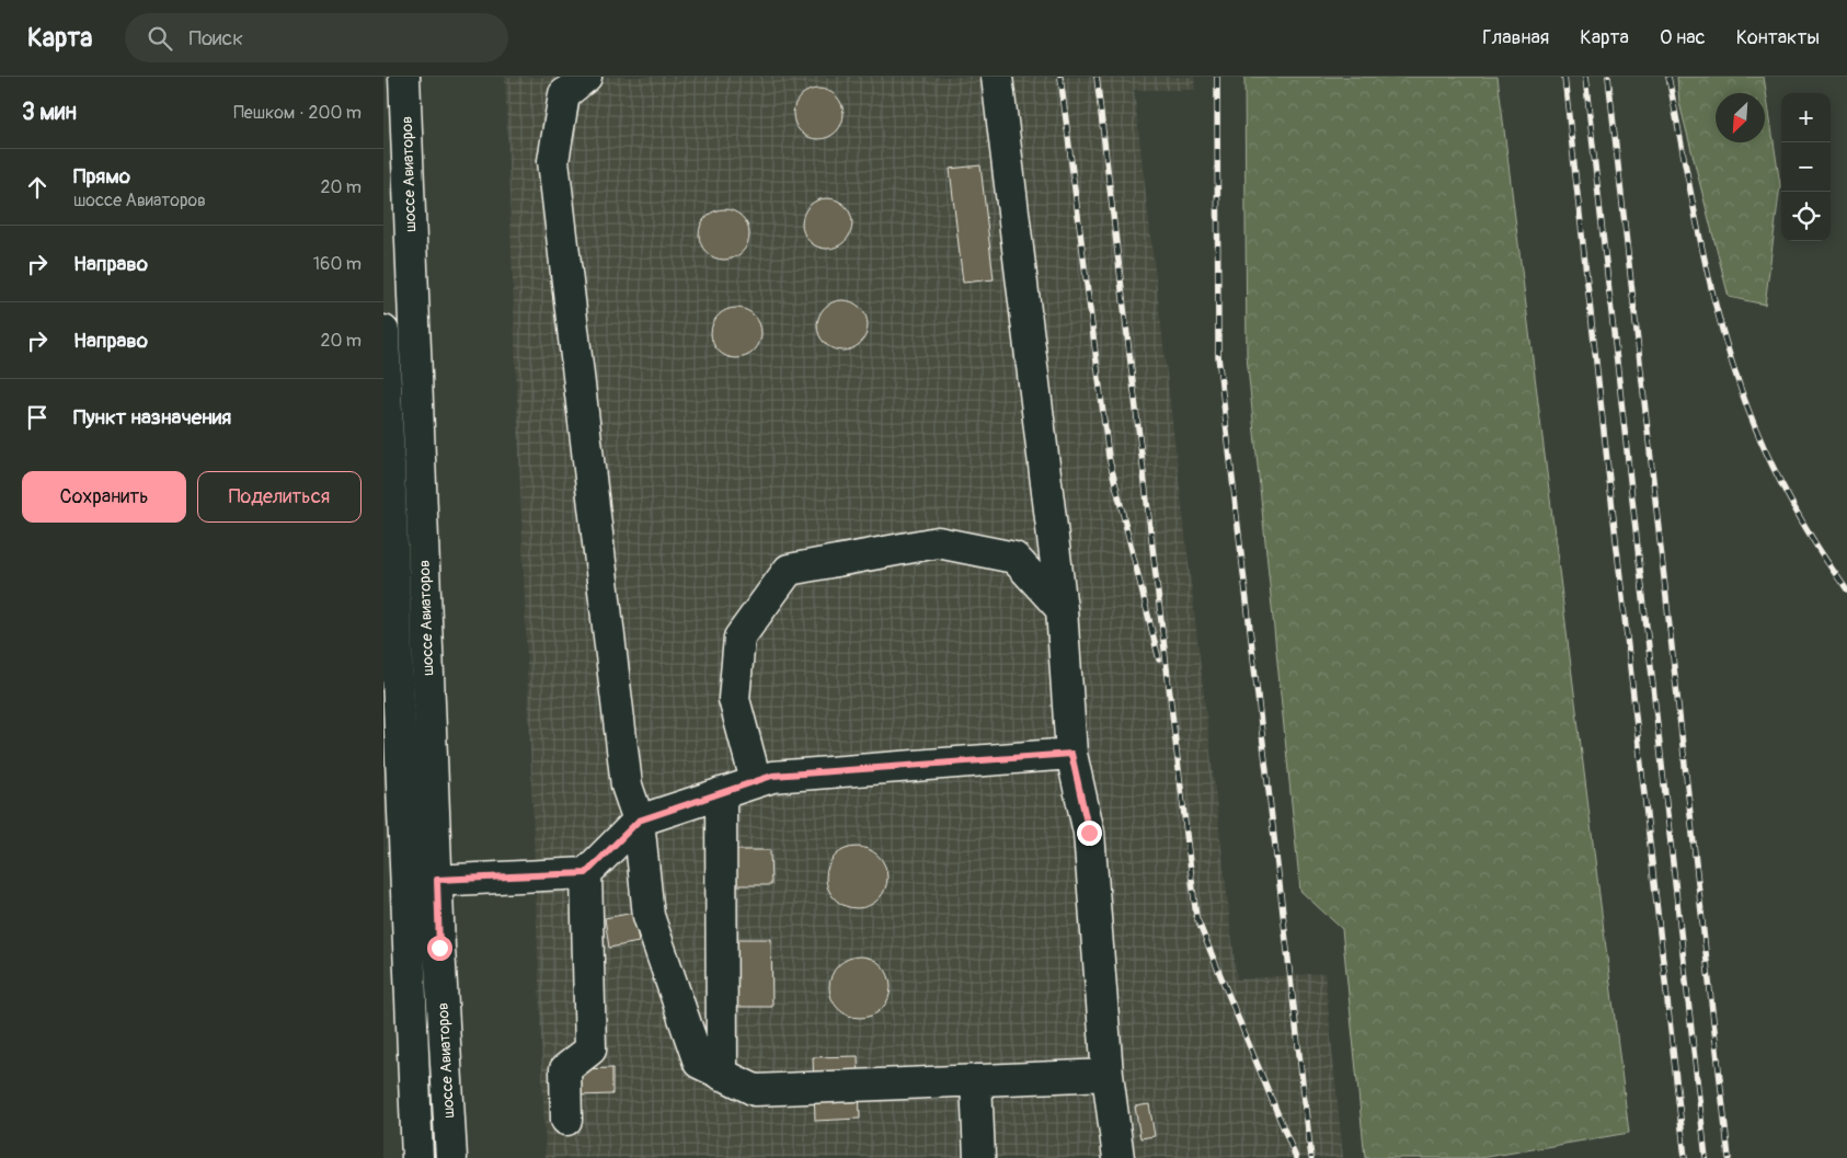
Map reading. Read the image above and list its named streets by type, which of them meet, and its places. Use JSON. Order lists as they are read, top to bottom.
{
  "streets": {
    "main road": ["шоссе Авиаторов"]
  },
  "north": "bottom left",
  "page": {
    "header": "Карта",
    "search": "Поиск",
    "nav": [
      "Главная",
      "Карта",
      "О нас",
      "Контакты"
    ],
    "heading": ["3 мин", "Пешком · 200 m"],
    "map_buttons": ["+", "−"],
    "list": [
      ["Прямо", "шоссе Авиаторов", "20 m"],
      ["Направо", "160 m"],
      ["Направо", "20 m"],
      "Пункт назначения"
    ],
    "buttons": ["Сохранить", "Поделиться"]
  }
}
